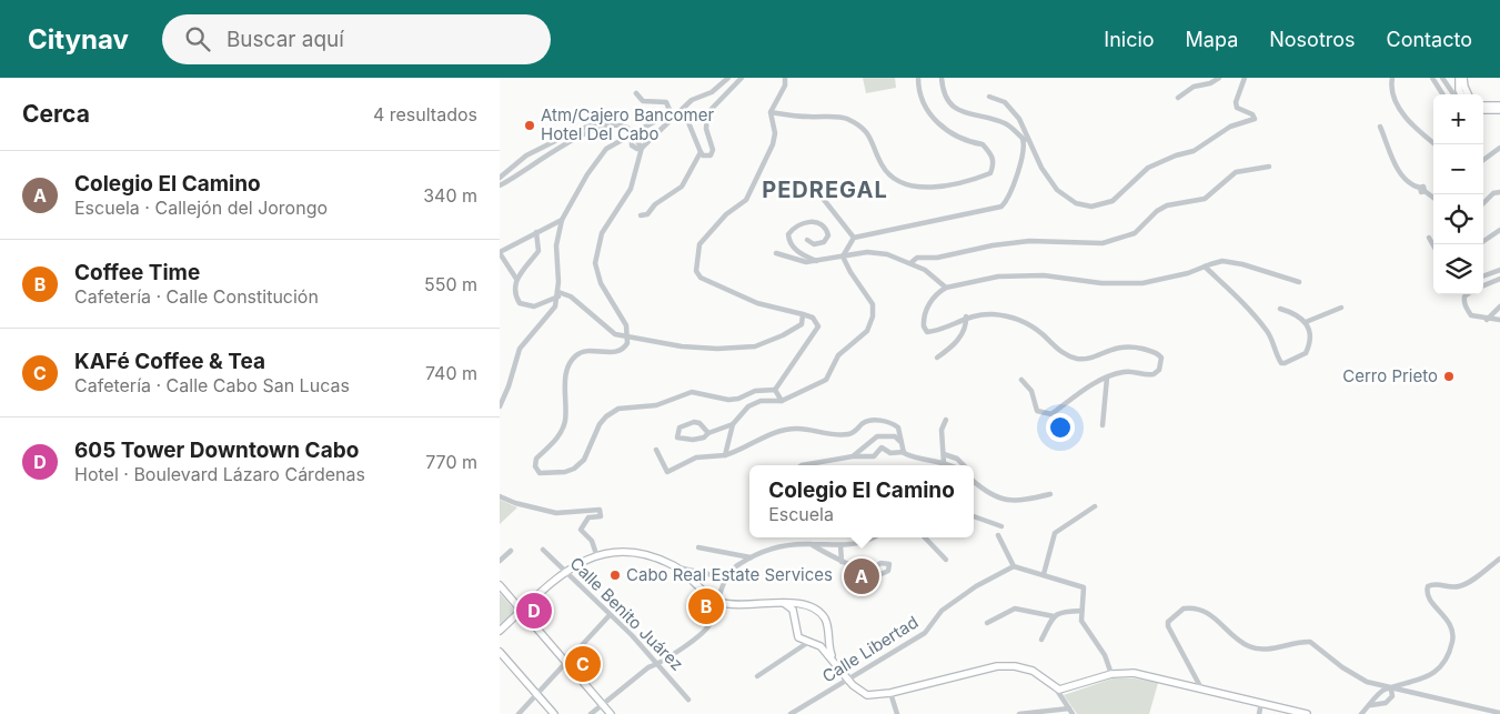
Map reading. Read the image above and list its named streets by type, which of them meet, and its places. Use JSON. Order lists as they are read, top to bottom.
{
  "streets": {
    "street": ["Calle Benito Juárez", "Calle Libertad"]
  },
  "districts": ["PEDREGAL"],
  "places": ["Atm/Cajero Bancomer Hotel Del Cabo", "Cerro Prieto", "Cabo Real Estate Services"],
  "page": {
    "header": "Citynav",
    "search": "Buscar aquí",
    "nav": [
      "Inicio",
      "Mapa",
      "Nosotros",
      "Contacto"
    ],
    "heading": ["Cerca", "4 resultados"],
    "map_buttons": ["+", "−"],
    "list": [
      {
        "mark": "A",
        "name": "Colegio El Camino",
        "note": "Escuela · Callejón del Jorongo",
        "value": "340 m"
      },
      {
        "mark": "B",
        "name": "Coffee Time",
        "note": "Cafetería · Calle Constitución",
        "value": "550 m"
      },
      {
        "mark": "C",
        "name": "KAFé Coffee & Tea",
        "note": "Cafetería · Calle Cabo San Lucas",
        "value": "740 m"
      },
      {
        "mark": "D",
        "name": "605 Tower Downtown Cabo",
        "note": "Hotel · Boulevard Lázaro Cárdenas",
        "value": "770 m"
      }
    ],
    "popup": ["Colegio El Camino", "Escuela"],
    "pins": [
      "A",
      "B",
      "D",
      "C"
    ]
  }
}
